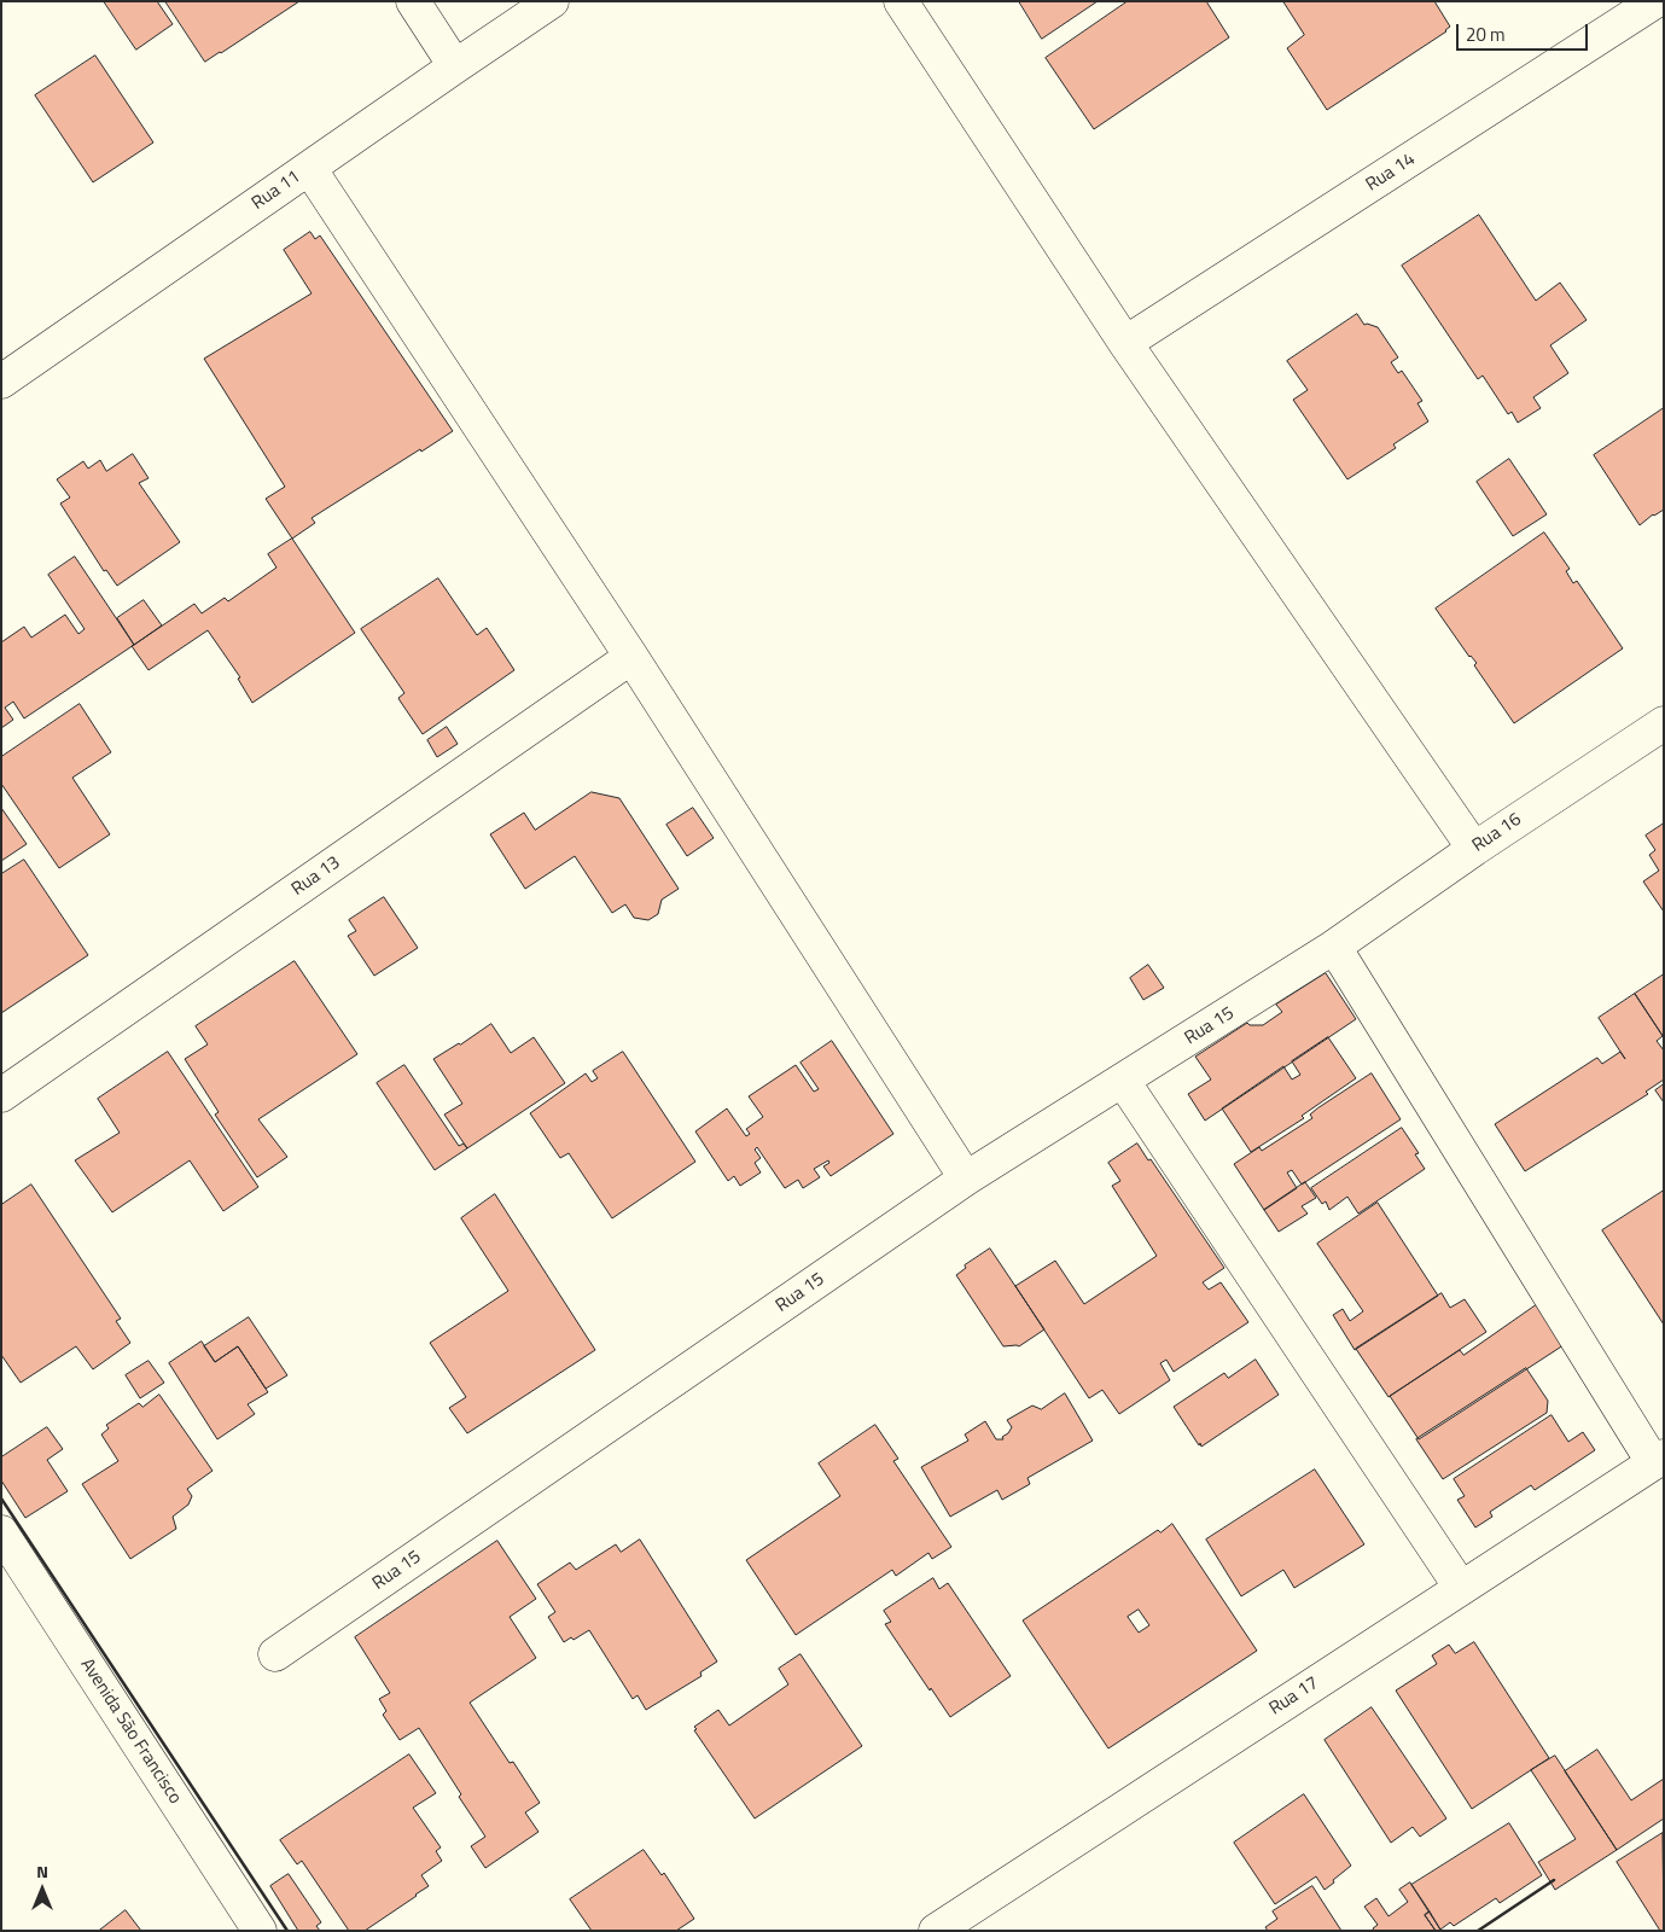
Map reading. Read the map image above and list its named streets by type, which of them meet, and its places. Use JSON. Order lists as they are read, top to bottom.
{
  "streets": {
    "street": [
      "Rua 14",
      "Rua 11",
      "Rua 16",
      "Rua 13",
      "Rua 15",
      "Rua 17",
      "Avenida São Francisco"
    ]
  },
  "crossings": [
    ["Rua 16", "Rua 15"]
  ],
  "scale_bar": "20 m",
  "north": "top"
}
